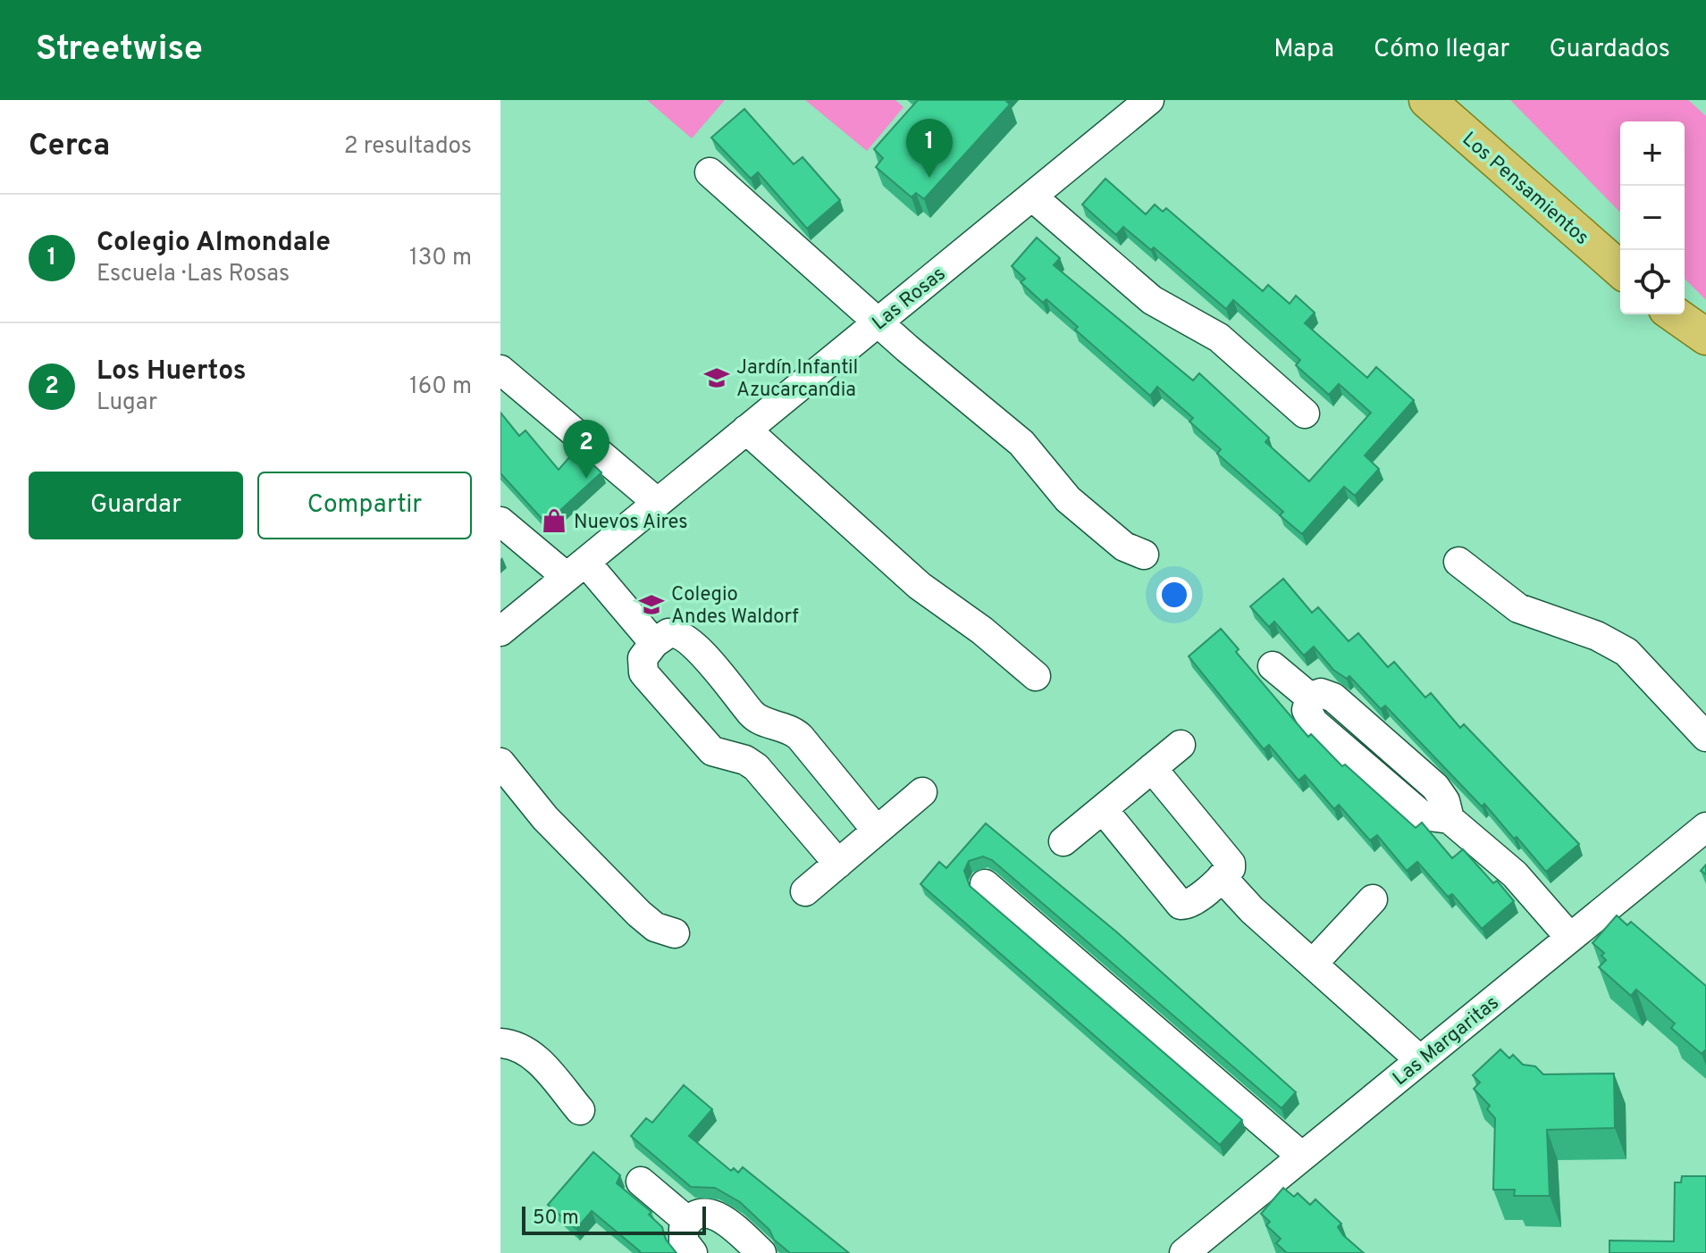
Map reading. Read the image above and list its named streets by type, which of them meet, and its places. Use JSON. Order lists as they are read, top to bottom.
{
  "streets": {
    "main road": ["Los Pensamientos"],
    "street": ["Las Rosas", "Las Margaritas"]
  },
  "places": {
    "school or university": ["Jardín Infantil Azucarcandia", "Colegio Andes Waldorf"],
    "shop": ["Nuevos Aires"]
  },
  "scale_bar": "50 m",
  "page": {
    "header": "Streetwise",
    "nav": ["Mapa", "Cómo llegar", "Guardados"],
    "heading": ["Cerca", "2 resultados"],
    "pins": ["1", "2"],
    "map_buttons": ["+", "−"],
    "list": [
      {
        "mark": "1",
        "name": "Colegio Almondale",
        "note": "Escuela · Las Rosas",
        "value": "130 m"
      },
      {
        "mark": "2",
        "name": "Los Huertos",
        "note": "Lugar",
        "value": "160 m"
      }
    ],
    "buttons": ["Guardar", "Compartir"],
    "scale": "50 m"
  }
}
